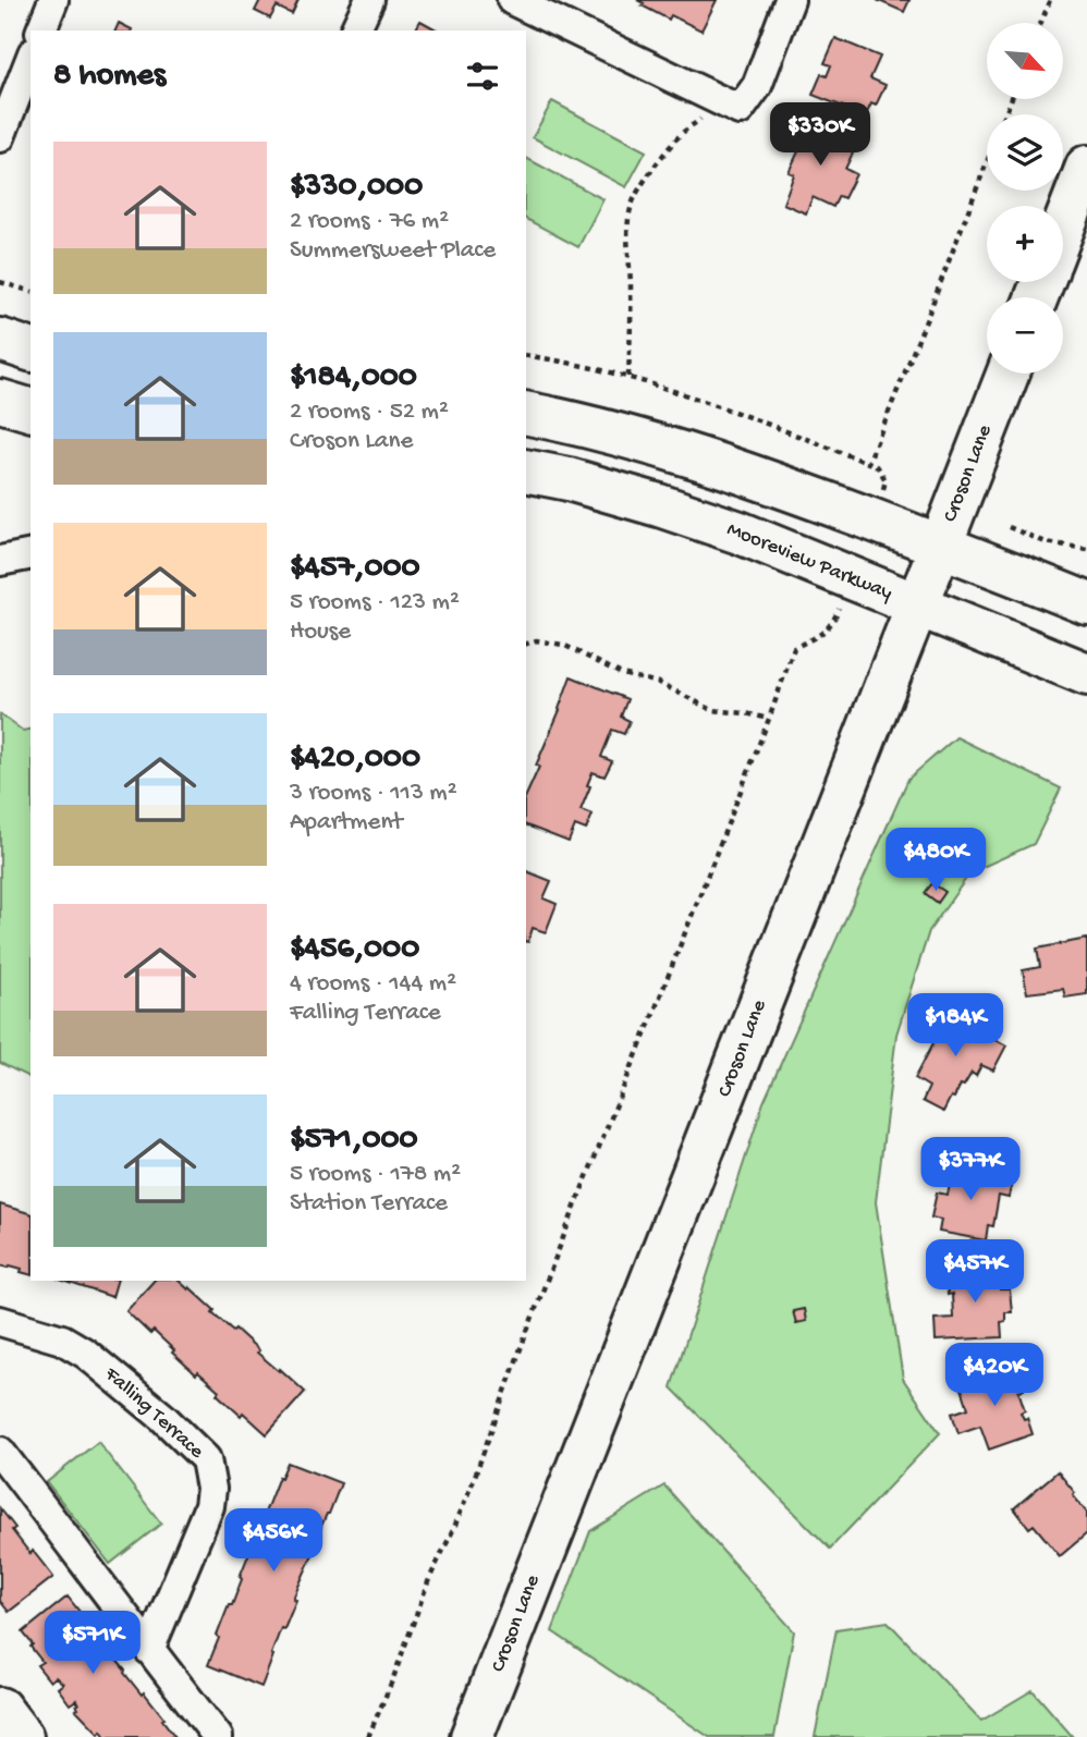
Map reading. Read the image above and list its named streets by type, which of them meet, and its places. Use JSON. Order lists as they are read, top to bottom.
{
  "streets": {
    "main road": ["Croson Lane", "Mooreview Parkway"],
    "street": ["Falling Terrace"]
  },
  "crossings": [
    ["Croson Lane", "Mooreview Parkway"]
  ],
  "north": "bottom right",
  "page": {
    "map_buttons": ["+", "−"],
    "heading": "8 homes",
    "price": [
      "$330K",
      "$480K",
      "$184K",
      "$377K",
      "$457K",
      "$420K",
      "$456K",
      "$571K"
    ],
    "list": [
      {
        "name": "$330,000",
        "note": "2 rooms · 76 m² · Summersweet Place"
      },
      {
        "name": "$184,000",
        "note": "2 rooms · 52 m² · Croson Lane"
      },
      {
        "name": "$457,000",
        "note": "5 rooms · 123 m² · House"
      },
      {
        "name": "$420,000",
        "note": "3 rooms · 113 m² · Apartment"
      },
      {
        "name": "$456,000",
        "note": "4 rooms · 144 m² · Falling Terrace"
      },
      {
        "name": "$571,000",
        "note": "5 rooms · 178 m² · Station Terrace"
      }
    ]
  }
}
